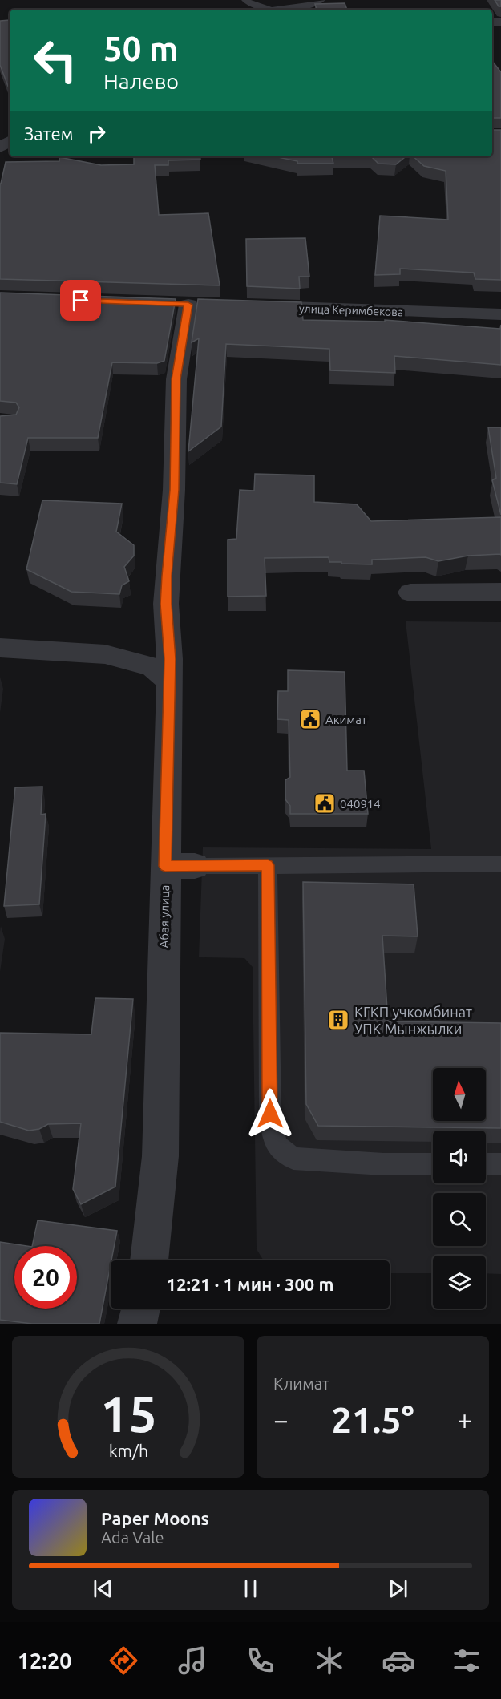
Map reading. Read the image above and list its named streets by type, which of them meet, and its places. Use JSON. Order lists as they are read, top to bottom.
{
  "streets": {
    "street": ["улица Керимбекова", "Абая улица"]
  },
  "places": {
    "public building": ["Акимат", "040914"],
    "building": ["КГКП учкомбинат УПК Мынжылки"]
  },
  "north": "top",
  "page": {
    "turn": ["50 m", "Налево"],
    "then": "Затем",
    "limit": "20",
    "trip": "12:21 · 1 мин · 300 m",
    "tile": "Климат",
    "heat": ["−", "21.5°", "+"],
    "song": ["Paper Moons", "Ada Vale"],
    "tabs": "12:20",
    "gauge": ["15", "km/h"]
  }
}
